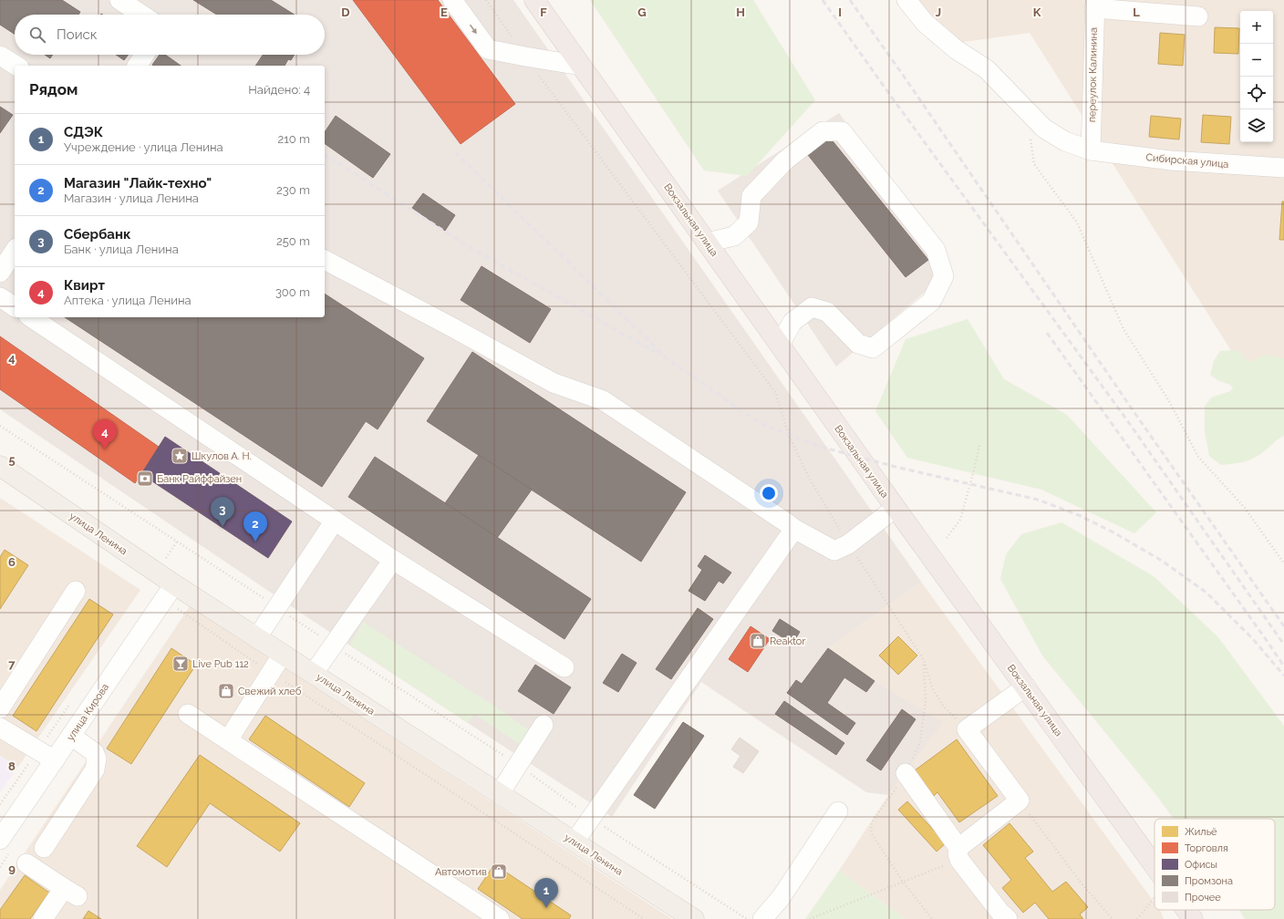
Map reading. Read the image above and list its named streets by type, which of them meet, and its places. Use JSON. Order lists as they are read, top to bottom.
{
  "streets": {
    "highway": ["Вокзальная улица"],
    "main road": ["улица Ленина"],
    "street": ["переулок Калинина", "Сибирская улица", "улица Кирова"]
  },
  "crossings": [
    ["переулок Калинина", "Сибирская улица"],
    ["улица Ленина", "улица Кирова"]
  ],
  "places": {
    "place": ["Шкулов А. Н."],
    "bank": ["Банк Райффайзен"],
    "shop": ["Reaktor", "Свежий хлеб", "Автомотив"],
    "bar": ["Live Pub 112"]
  },
  "legend": [
    "Жильё",
    "Торговля",
    "Офисы",
    "Промзона",
    "Прочее"
  ],
  "page": {
    "map_buttons": ["+", "−"],
    "search": "Поиск",
    "heading": ["Рядом", "Найдено: 4"],
    "list": [
      {
        "mark": "1",
        "name": "СДЭК",
        "note": "Учреждение · улица Ленина",
        "value": "210 m"
      },
      {
        "mark": "2",
        "name": "Магазин \"Лайк-техно\"",
        "note": "Магазин · улица Ленина",
        "value": "230 m"
      },
      {
        "mark": "3",
        "name": "Сбербанк",
        "note": "Банк · улица Ленина",
        "value": "250 m"
      },
      {
        "mark": "4",
        "name": "Квирт",
        "note": "Аптека · улица Ленина",
        "value": "300 m"
      }
    ],
    "pins": [
      "4",
      "3",
      "2",
      "1"
    ]
  },
  "grid": {
    "columns": [
      "D",
      "E",
      "F",
      "G",
      "H",
      "I",
      "J",
      "K",
      "L"
    ],
    "rows": [
      "4",
      "5",
      "6",
      "7",
      "8",
      "9"
    ]
  }
}
